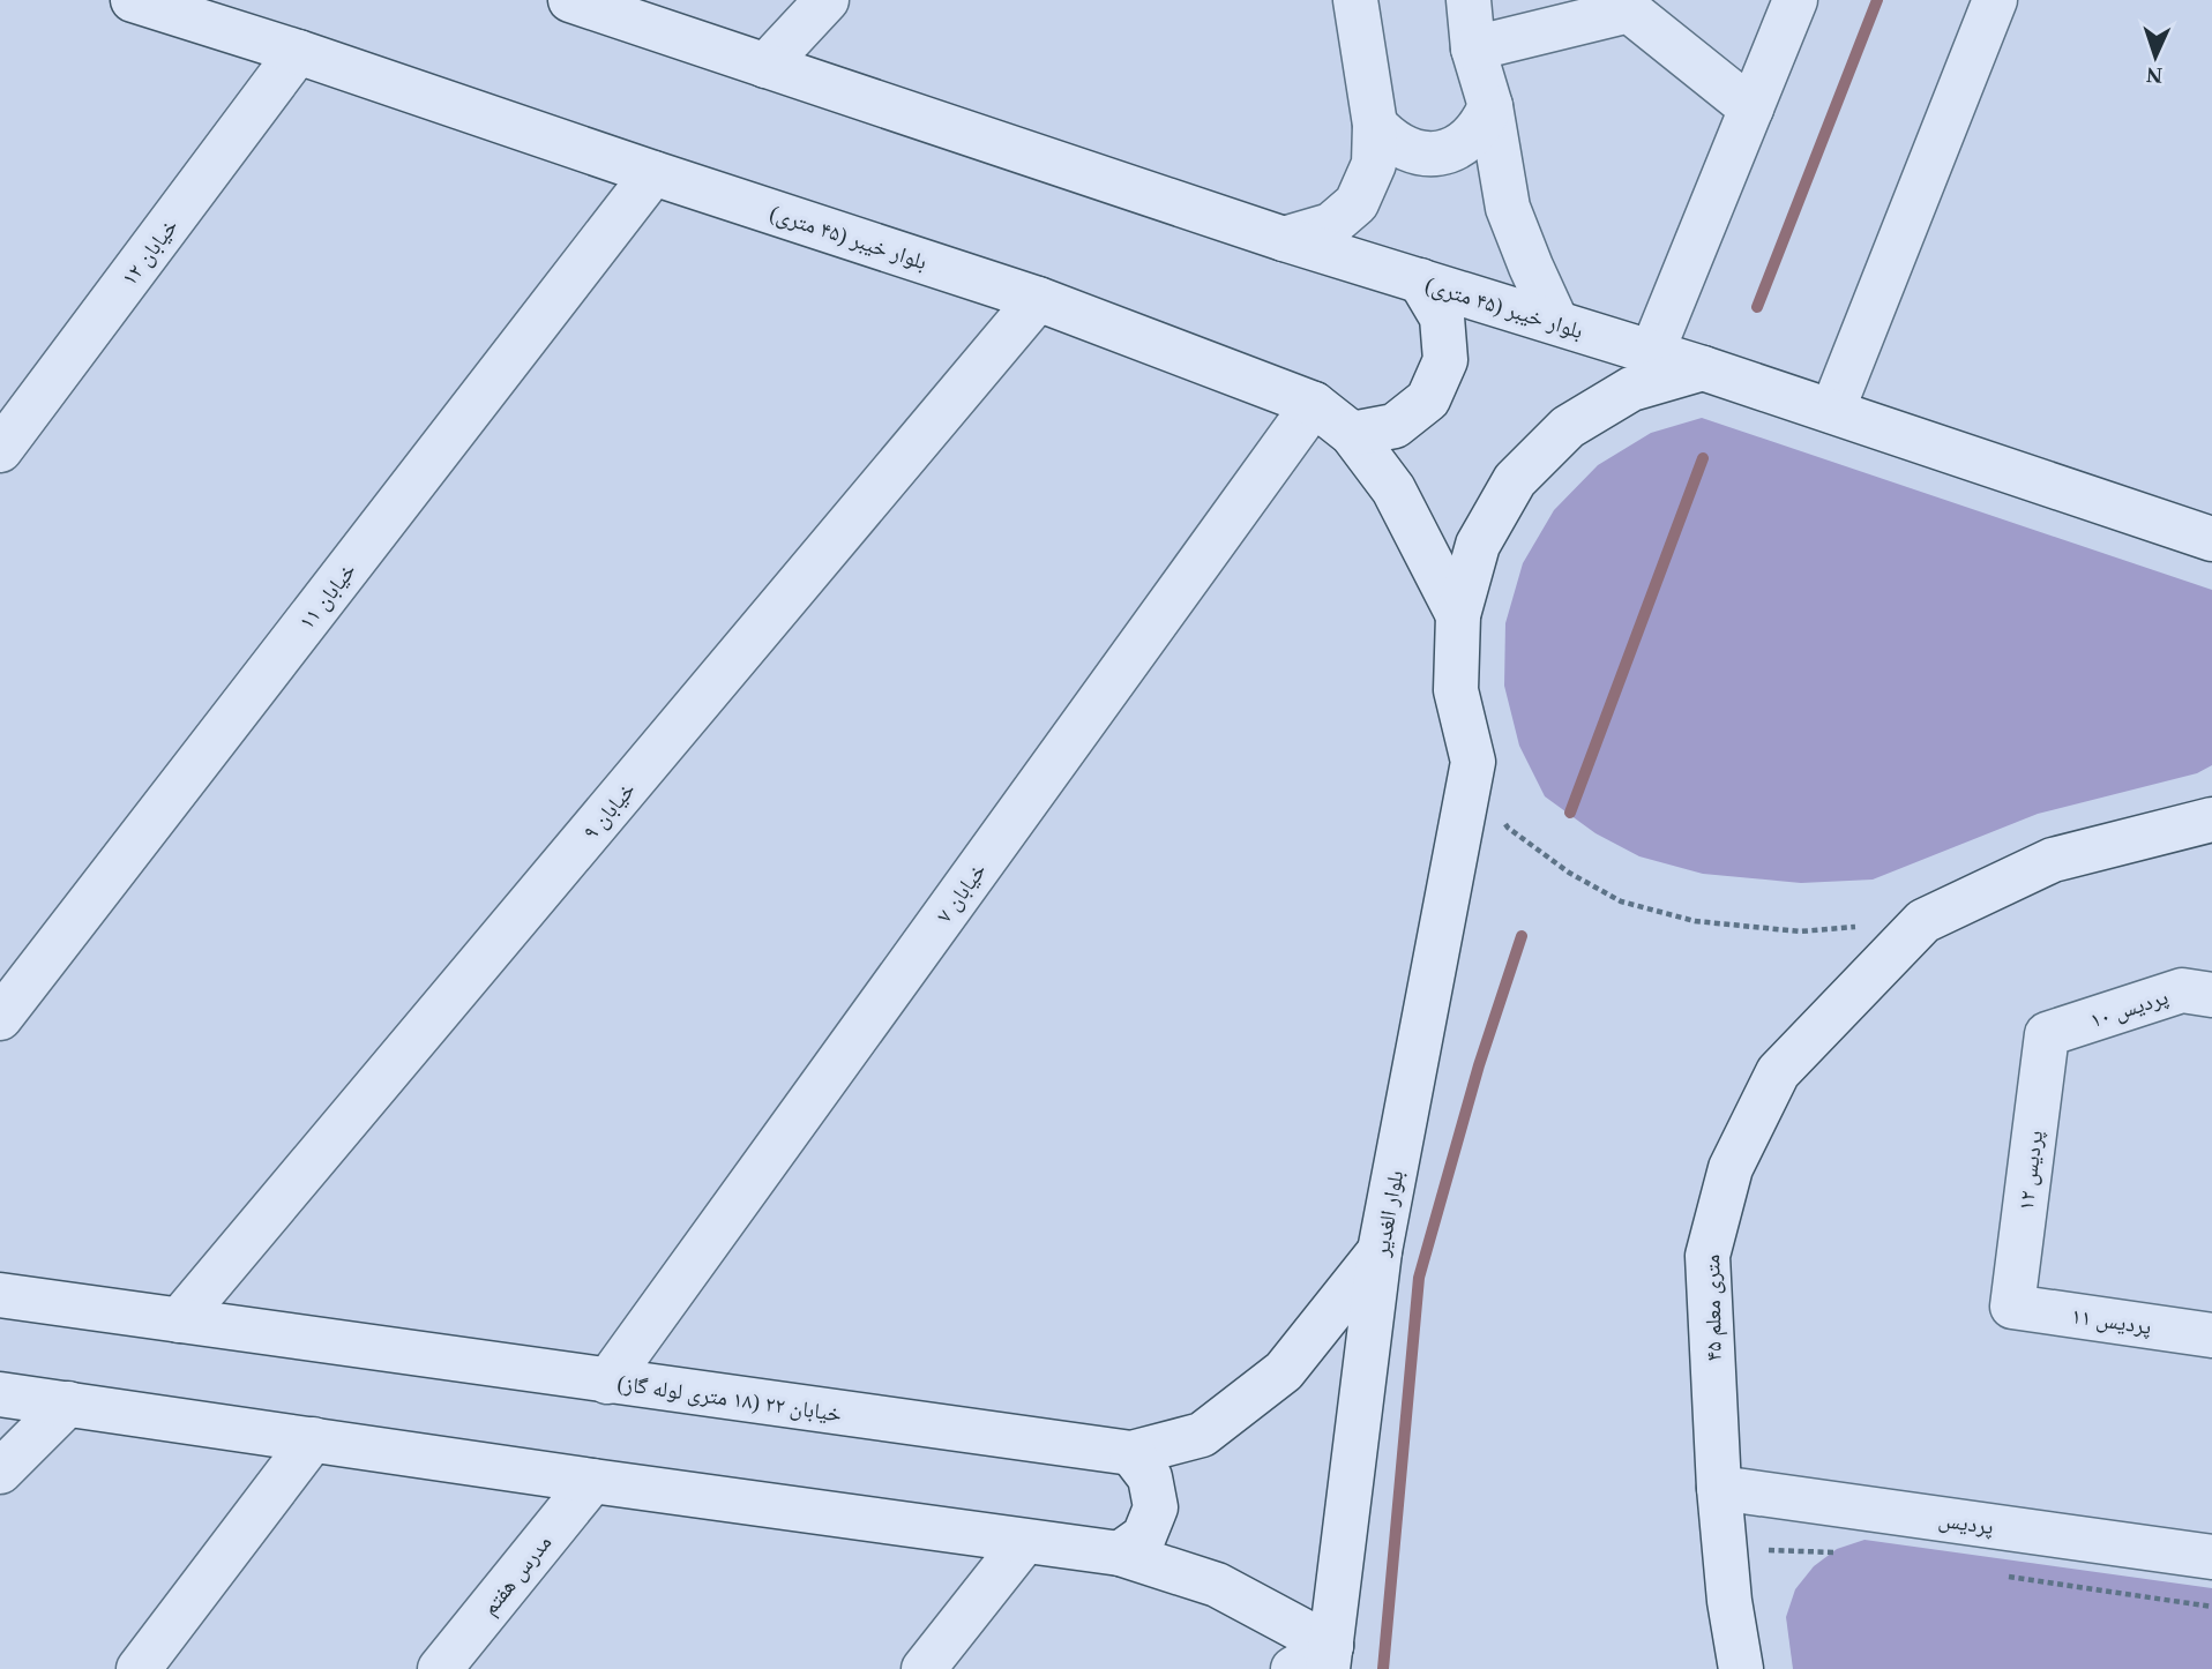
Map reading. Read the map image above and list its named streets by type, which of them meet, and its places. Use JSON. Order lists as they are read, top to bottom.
{
  "streets": {
    "main road": [
      "بلوار خیبر (۴۵ متری)",
      "خیابان ۱۲",
      "خیابان ۱۱",
      "خیابان ۹",
      "خیابان ۷",
      "پردیس ۱۰",
      "پردیس ۱۲",
      "بلوار الغدیر",
      "۴۵ متری معلم",
      "پردیس ۱۱",
      "خیابان ۲۲ (۱۸ متری لوله گاز)",
      "پردیس",
      "مدرس هفتم"
    ]
  },
  "crossings": [
    ["بلوار خیبر (۴۵ متری)", "خیابان ۱۲"],
    ["بلوار خیبر (۴۵ متری)", "خیابان ۱۱"],
    ["بلوار خیبر (۴۵ متری)", "خیابان ۹"],
    ["بلوار خیبر (۴۵ متری)", "خیابان ۷"],
    ["خیابان ۹", "خیابان ۲۲ (۱۸ متری لوله گاز)"],
    ["خیابان ۷", "خیابان ۲۲ (۱۸ متری لوله گاز)"],
    ["پردیس ۱۰", "پردیس ۱۲"],
    ["پردیس ۱۲", "پردیس ۱۱"],
    ["بلوار الغدیر", "خیابان ۲۲ (۱۸ متری لوله گاز)"],
    ["۴۵ متری معلم", "پردیس"]
  ],
  "north": "bottom"
}
